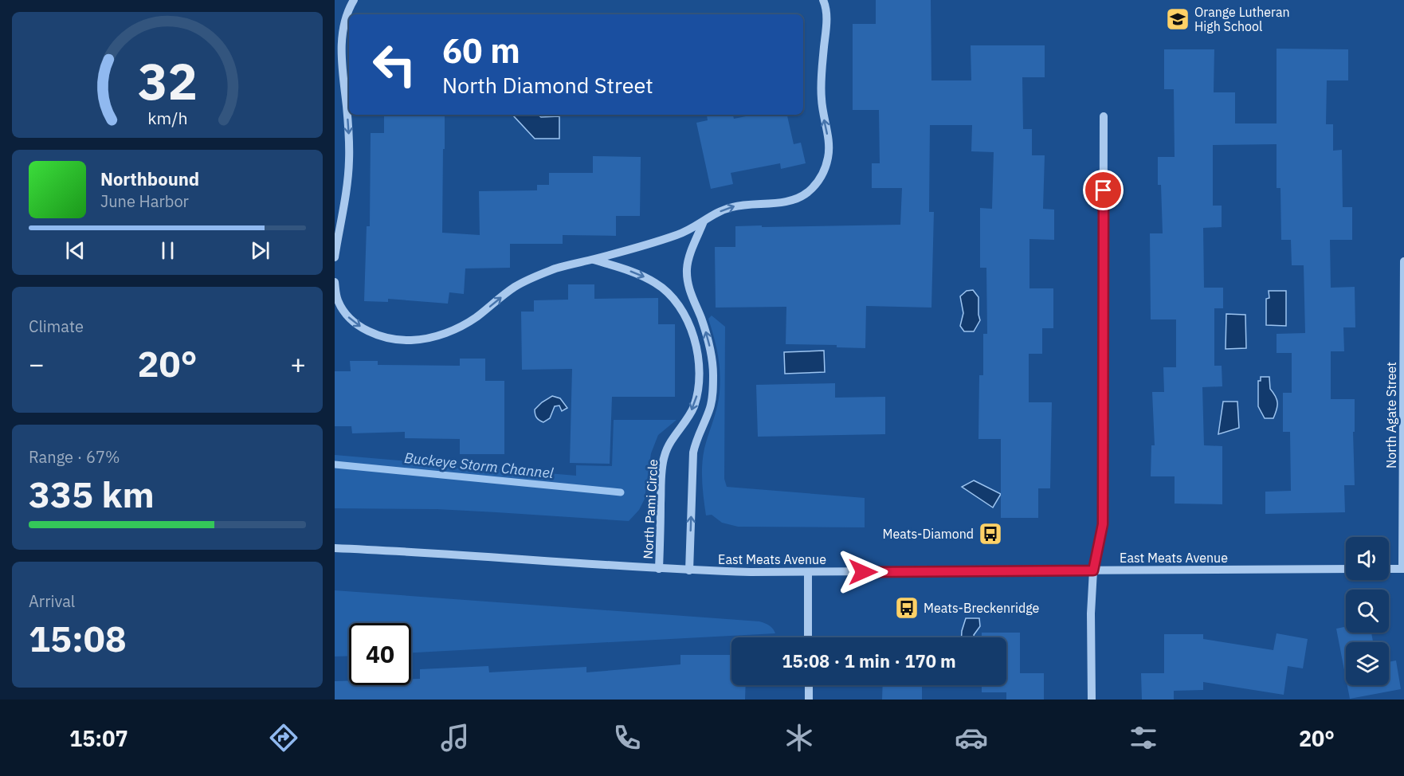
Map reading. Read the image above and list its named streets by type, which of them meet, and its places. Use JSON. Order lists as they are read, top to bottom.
{
  "streets": {
    "street": ["North Agate Street", "North Pami Circle", "East Meats Avenue"]
  },
  "crossings": [
    ["North Pami Circle", "East Meats Avenue"]
  ],
  "water": ["Buckeye Storm Channel"],
  "places": {
    "school or university": ["Orange Lutheran High School"],
    "bus stop": ["Meats-Diamond", "Meats-Breckenridge"]
  },
  "page": {
    "turn": ["60 m", "North Diamond Street"],
    "song": ["Northbound", "June Harbor"],
    "tile": [
      "Climate",
      ["Range · 67%", "335 km"],
      ["Arrival", "15:08"]
    ],
    "heat": ["−", "20°", "+"],
    "limit": "40",
    "trip": "15:08 · 1 min · 170 m",
    "tabs": ["15:07", "20°"],
    "gauge": ["32", "km/h"]
  }
}
